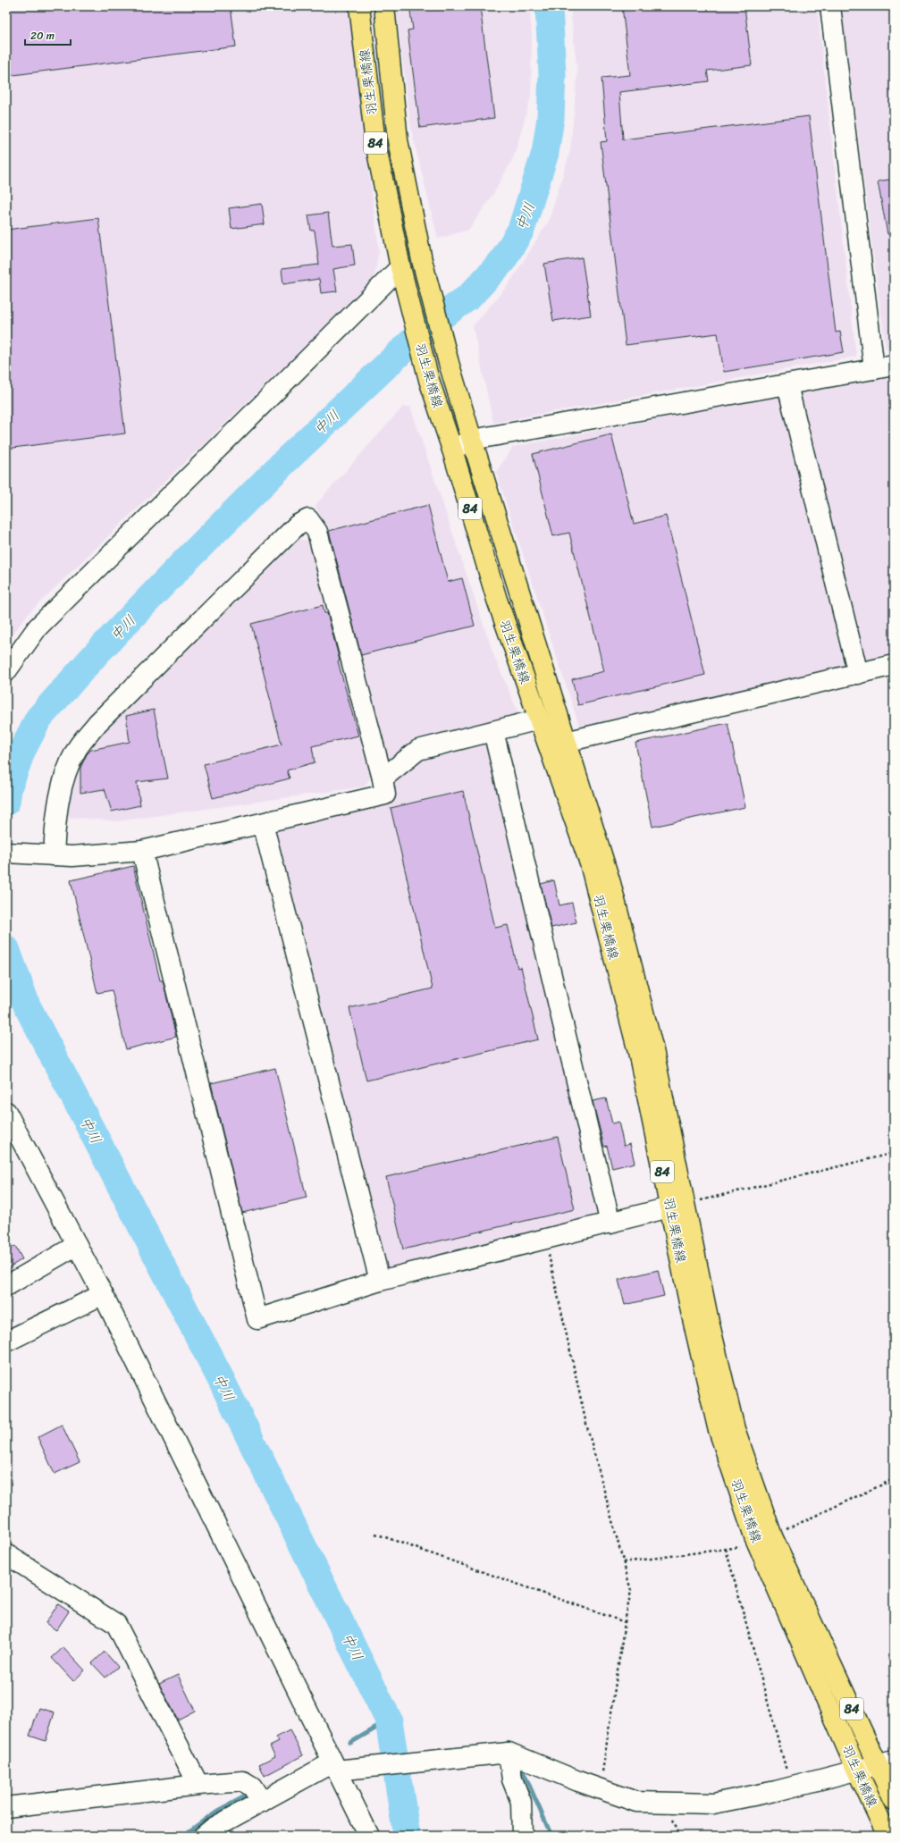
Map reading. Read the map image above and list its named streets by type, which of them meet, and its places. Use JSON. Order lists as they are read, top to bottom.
{
  "streets": {
    "main road": ["羽生栗橋線", "84"]
  },
  "water": ["中川"],
  "scale_bar": "20 m"
}
